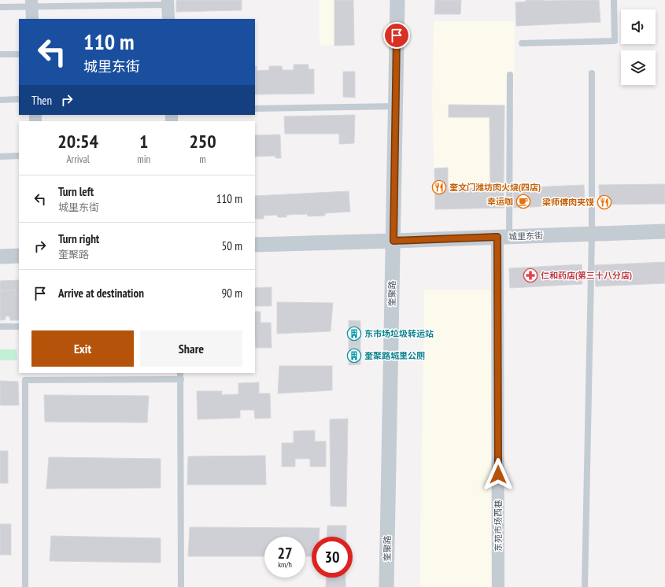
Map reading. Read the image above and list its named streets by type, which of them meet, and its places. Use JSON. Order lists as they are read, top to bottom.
{
  "streets": {
    "street": ["城里东街", "奎聚路", "东苑市场西巷"]
  },
  "crossings": [
    ["城里东街", "奎聚路"],
    ["城里东街", "东苑市场西巷"]
  ],
  "places": {
    "restaurant": ["奎文门潍坊肉火烧(四店)", "梁师傅肉夹馍"],
    "cafe": ["幸运咖"],
    "pharmacy": ["仁和药店(第三十八分店)"],
    "building": ["东市场垃圾转运站", "奎聚路城里公厕"]
  },
  "page": {
    "turn": ["110 m", "城里东街"],
    "then": "Then",
    "eta": [
      "20:54",
      "Arrival",
      "1",
      "min",
      "250",
      "m"
    ],
    "list": [
      {
        "name": "Turn left",
        "note": "城里东街",
        "value": "110 m"
      },
      {
        "name": "Turn right",
        "note": "奎聚路",
        "value": "50 m"
      },
      {
        "name": "Arrive at destination",
        "value": "90 m"
      }
    ],
    "buttons": ["Exit", "Share"],
    "speed": "27 km/h",
    "limit": "30"
  }
}
